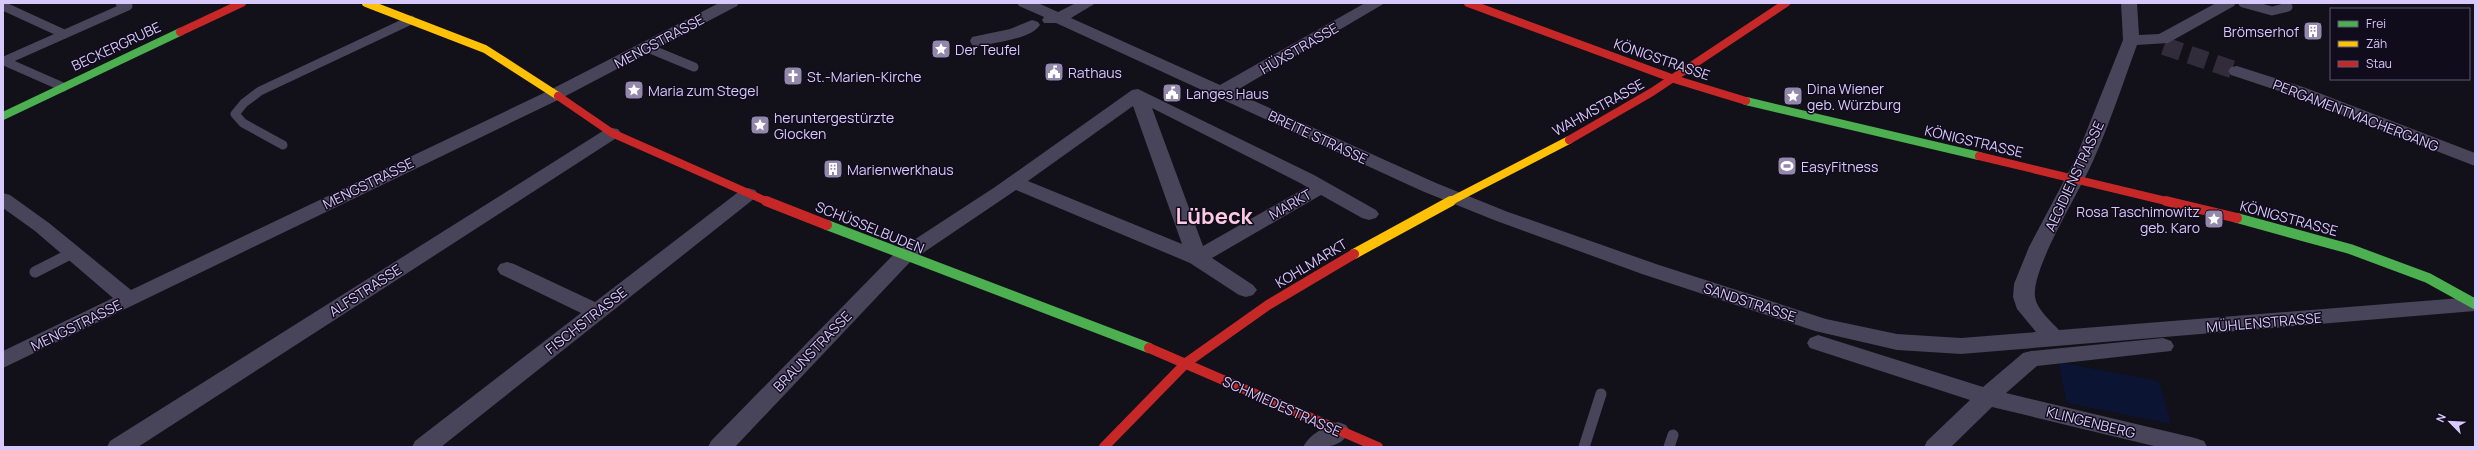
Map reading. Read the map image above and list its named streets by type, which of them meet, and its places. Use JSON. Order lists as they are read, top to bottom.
{
  "streets": {
    "street": [
      "MENGSTRASSE",
      "BECKERGRUBE",
      "HÜXSTRASSE",
      "KÖNIGSTRASSE",
      "WAHMSTRASSE",
      "PERGAMENTMACHERGANG",
      "BREITE STRASSE",
      "AEGIDIENSTRASSE",
      "MARKT",
      "SCHÜSSELBUDEN",
      "KOHLMARKT",
      "ALFSTRASSE",
      "SANDSTRASSE",
      "FISCHSTRASSE",
      "MÜHLENSTRASSE",
      "BRAUNSTRASSE",
      "SCHMIEDESTRASSE",
      "KLINGENBERG"
    ]
  },
  "crossings": [
    ["MENGSTRASSE", "SCHÜSSELBUDEN"],
    ["HÜXSTRASSE", "BREITE STRASSE"],
    ["KÖNIGSTRASSE", "WAHMSTRASSE"],
    ["KÖNIGSTRASSE", "AEGIDIENSTRASSE"],
    ["KÖNIGSTRASSE", "MÜHLENSTRASSE"],
    ["WAHMSTRASSE", "BREITE STRASSE"],
    ["WAHMSTRASSE", "KOHLMARKT"],
    ["WAHMSTRASSE", "SANDSTRASSE"],
    ["BREITE STRASSE", "KOHLMARKT"],
    ["BREITE STRASSE", "SANDSTRASSE"],
    ["AEGIDIENSTRASSE", "SANDSTRASSE"],
    ["AEGIDIENSTRASSE", "MÜHLENSTRASSE"],
    ["SCHÜSSELBUDEN", "KOHLMARKT"],
    ["SCHÜSSELBUDEN", "ALFSTRASSE"],
    ["SCHÜSSELBUDEN", "FISCHSTRASSE"],
    ["SCHÜSSELBUDEN", "BRAUNSTRASSE"],
    ["SCHÜSSELBUDEN", "SCHMIEDESTRASSE"],
    ["KOHLMARKT", "SANDSTRASSE"],
    ["KOHLMARKT", "SCHMIEDESTRASSE"],
    ["SANDSTRASSE", "MÜHLENSTRASSE"]
  ],
  "districts": ["Lübeck"],
  "places": {
    "building": ["Brömserhof", "Marienwerkhaus"],
    "place": [
      "Der Teufel",
      "Maria zum Stegel",
      "Dina Wiener geb. Würzburg",
      "heruntergestürzte Glocken",
      "Rosa Taschimowitz geb. Karo"
    ],
    "public building": ["Rathaus", "Langes Haus"],
    "church": ["St.-Marien-Kirche"],
    "sports": ["EasyFitness"]
  },
  "legend": ["Frei", "Zäh", "Stau"],
  "north": "top left"
}
